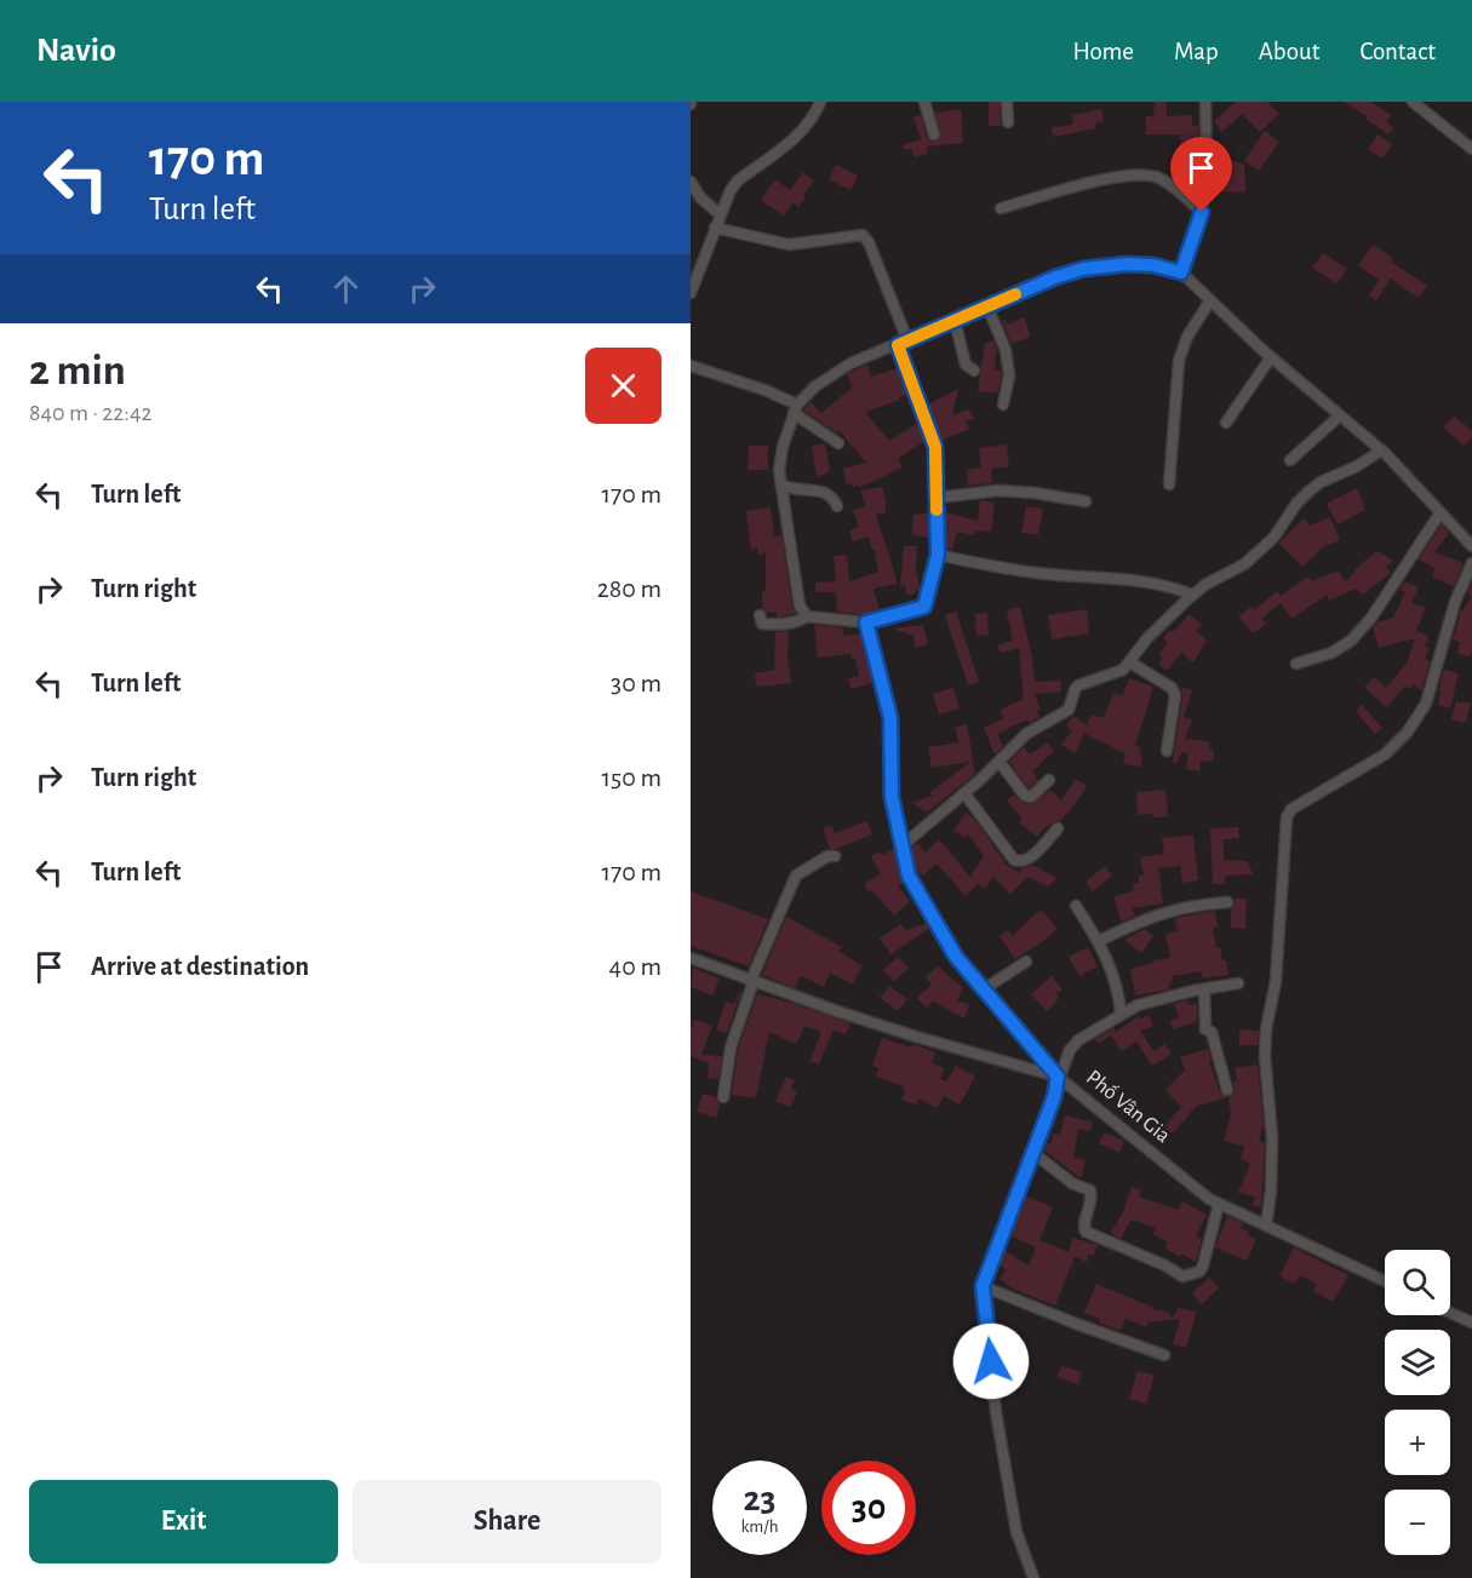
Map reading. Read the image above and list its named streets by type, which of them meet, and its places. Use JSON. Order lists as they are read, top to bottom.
{
  "streets": {
    "street": ["Phố Vân Gia"]
  },
  "page": {
    "header": "Navio",
    "nav": [
      "Home",
      "Map",
      "About",
      "Contact"
    ],
    "turn": ["170 m", "Turn left"],
    "heading": ["2 min", "840 m · 22:42"],
    "list": [
      {
        "name": "Turn left",
        "value": "170 m"
      },
      {
        "name": "Turn right",
        "value": "280 m"
      },
      {
        "name": "Turn left",
        "value": "30 m"
      },
      {
        "name": "Turn right",
        "value": "150 m"
      },
      {
        "name": "Turn left",
        "value": "170 m"
      },
      {
        "name": "Arrive at destination",
        "value": "40 m"
      }
    ],
    "map_buttons": ["+", "−"],
    "speed": "23 km/h",
    "limit": "30",
    "buttons": ["Exit", "Share"]
  }
}
